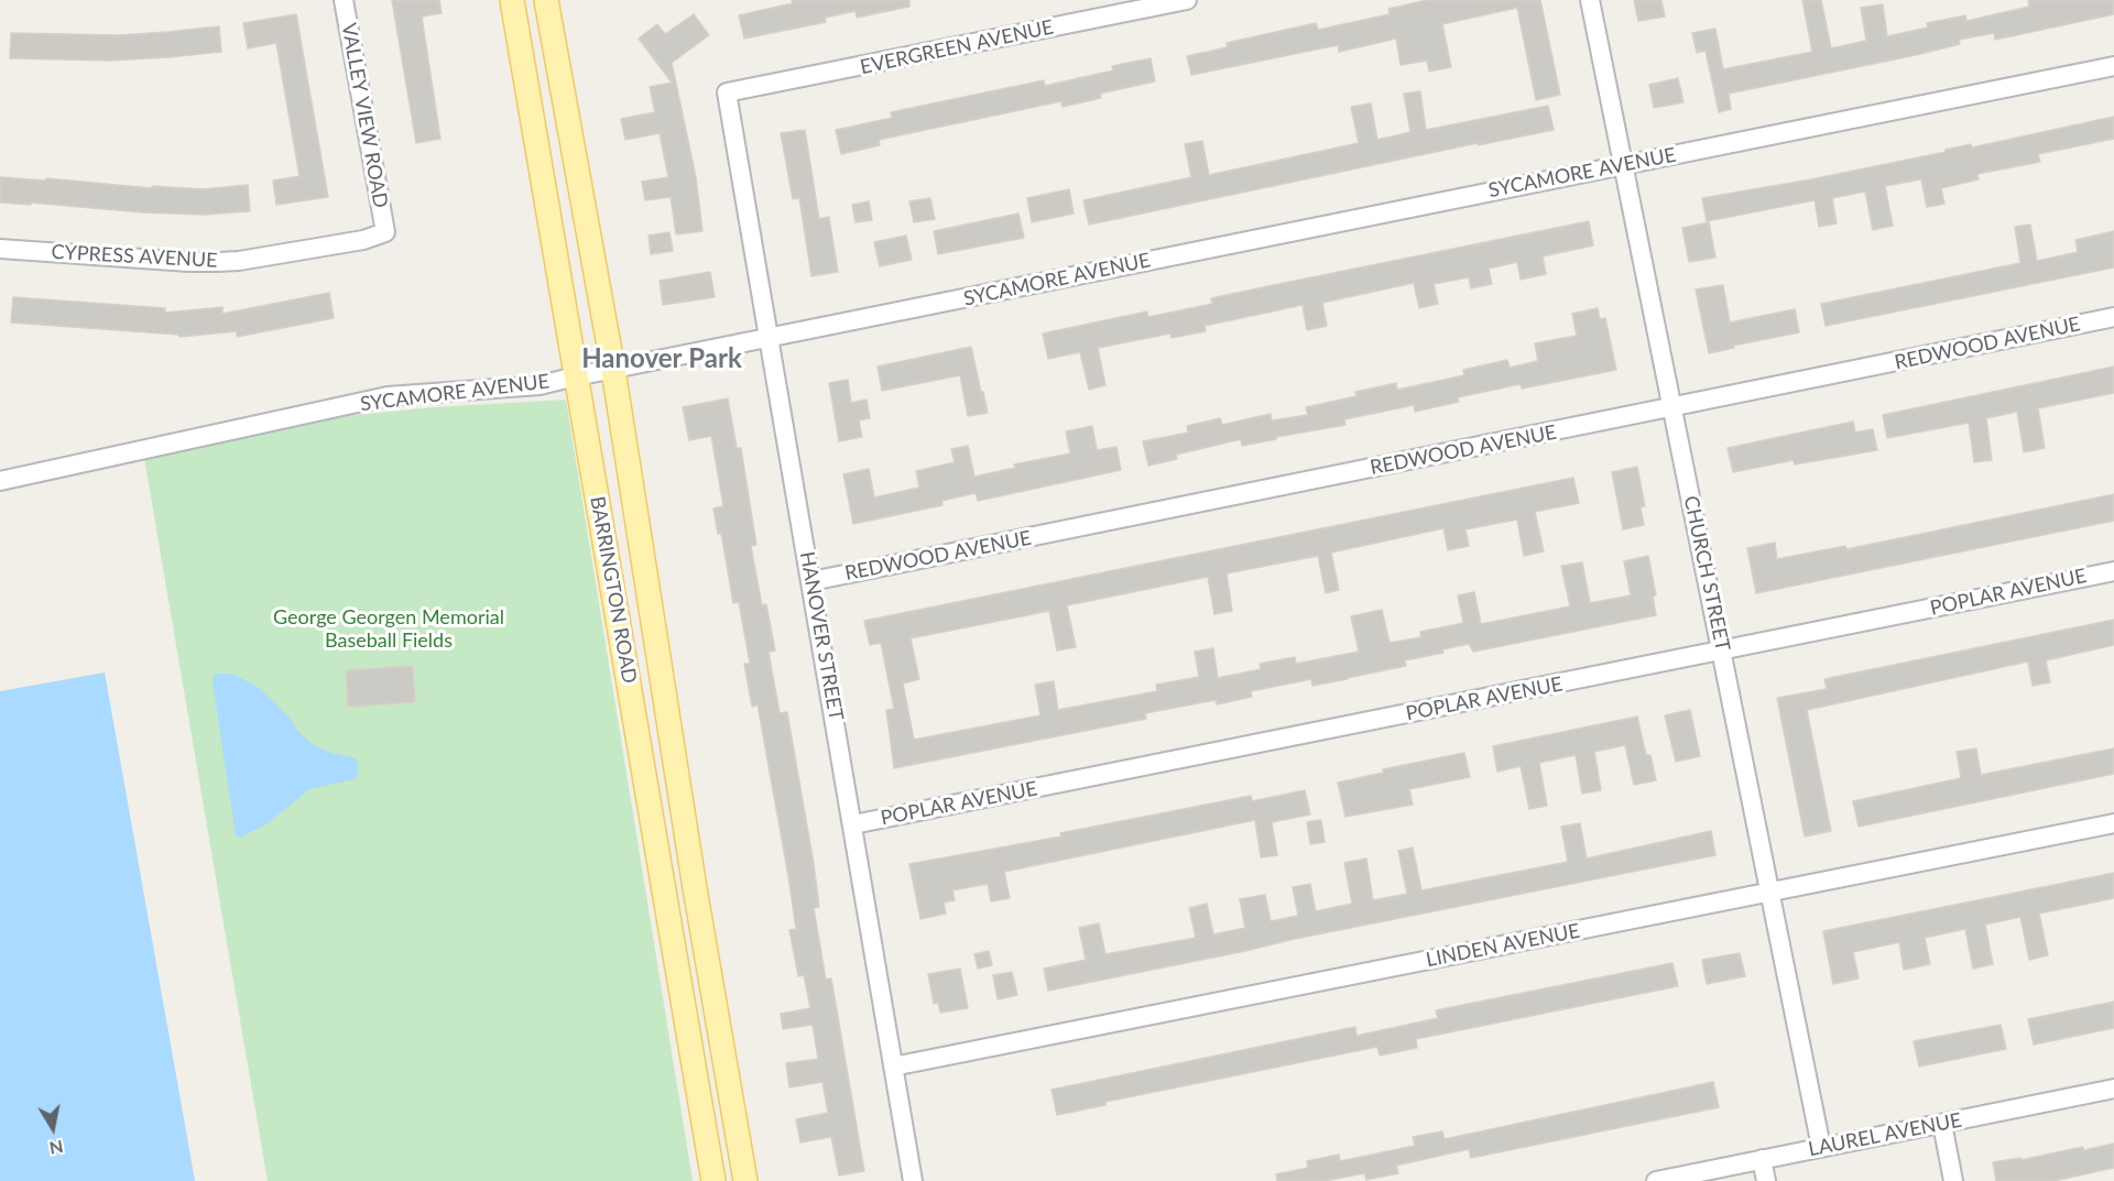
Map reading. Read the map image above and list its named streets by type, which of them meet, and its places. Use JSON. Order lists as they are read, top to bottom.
{
  "streets": {
    "main road": ["BARRINGTON ROAD"],
    "street": [
      "EVERGREEN AVENUE",
      "VALLEY VIEW ROAD",
      "SYCAMORE AVENUE",
      "CYPRESS AVENUE",
      "REDWOOD AVENUE",
      "CHURCH STREET",
      "POPLAR AVENUE",
      "HANOVER STREET",
      "LINDEN AVENUE",
      "LAUREL AVENUE"
    ]
  },
  "crossings": [
    ["EVERGREEN AVENUE", "HANOVER STREET"],
    ["VALLEY VIEW ROAD", "CYPRESS AVENUE"],
    ["SYCAMORE AVENUE", "CHURCH STREET"],
    ["SYCAMORE AVENUE", "BARRINGTON ROAD"],
    ["SYCAMORE AVENUE", "HANOVER STREET"],
    ["REDWOOD AVENUE", "CHURCH STREET"],
    ["REDWOOD AVENUE", "HANOVER STREET"],
    ["CHURCH STREET", "POPLAR AVENUE"],
    ["CHURCH STREET", "LINDEN AVENUE"],
    ["CHURCH STREET", "LAUREL AVENUE"],
    ["POPLAR AVENUE", "HANOVER STREET"],
    ["HANOVER STREET", "LINDEN AVENUE"]
  ],
  "districts": ["Hanover Park"],
  "parks": ["George Georgen Memorial Baseball Fields"],
  "north": "bottom"
}
